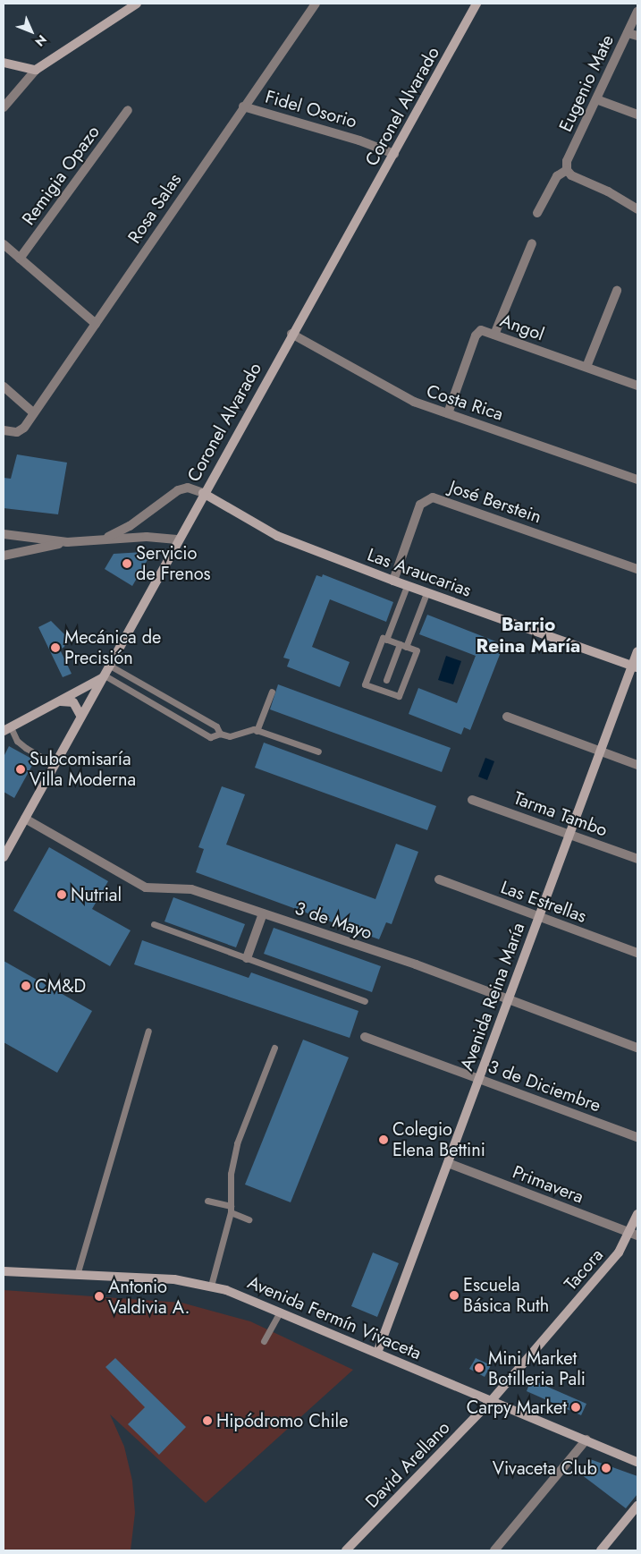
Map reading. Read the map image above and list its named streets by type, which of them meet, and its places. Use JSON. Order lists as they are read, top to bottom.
{
  "streets": {
    "street": [
      "Eugenio Mate",
      "Coronel Alvarado",
      "Fidel Osorio",
      "Remigia Opazo",
      "Rosa Salas",
      "Angol",
      "Costa Rica",
      "José Berstein",
      "Las Araucarias",
      "Tarma Tambo",
      "Las Estrellas",
      "3 de Mayo",
      "Avenida Reina María",
      "3 de Diciembre",
      "Primavera",
      "Tacora",
      "Avenida Fermín Vivaceta",
      "David Arellano"
    ]
  },
  "crossings": [
    ["Coronel Alvarado", "Fidel Osorio"],
    ["Coronel Alvarado", "Costa Rica"],
    ["Coronel Alvarado", "Las Araucarias"],
    ["Coronel Alvarado", "3 de Mayo"],
    ["Fidel Osorio", "Rosa Salas"],
    ["Angol", "Costa Rica"],
    ["José Berstein", "Las Araucarias"],
    ["Las Araucarias", "Avenida Reina María"],
    ["Tarma Tambo", "Avenida Reina María"],
    ["Las Estrellas", "Avenida Reina María"],
    ["3 de Mayo", "Avenida Reina María"],
    ["Avenida Reina María", "3 de Diciembre"],
    ["Avenida Reina María", "Primavera"],
    ["Avenida Reina María", "Avenida Fermín Vivaceta"],
    ["Primavera", "Tacora"],
    ["Tacora", "Avenida Fermín Vivaceta"],
    ["Tacora", "David Arellano"],
    ["Avenida Fermín Vivaceta", "David Arellano"]
  ],
  "districts": ["Barrio Reina María"],
  "places": [
    "Servicio de Frenos",
    "Mecánica de Precisión",
    "Subcomisaría Villa Moderna",
    "Nutrial",
    "CM&D",
    "Colegio Elena Bettini",
    "Escuela Básica Ruth",
    "Antonio Valdivia A.",
    "Mini Market Botilleria Pali",
    "Carpy Market",
    "Hipódromo Chile",
    "Vivaceta Club"
  ],
  "north": "bottom right"
}
